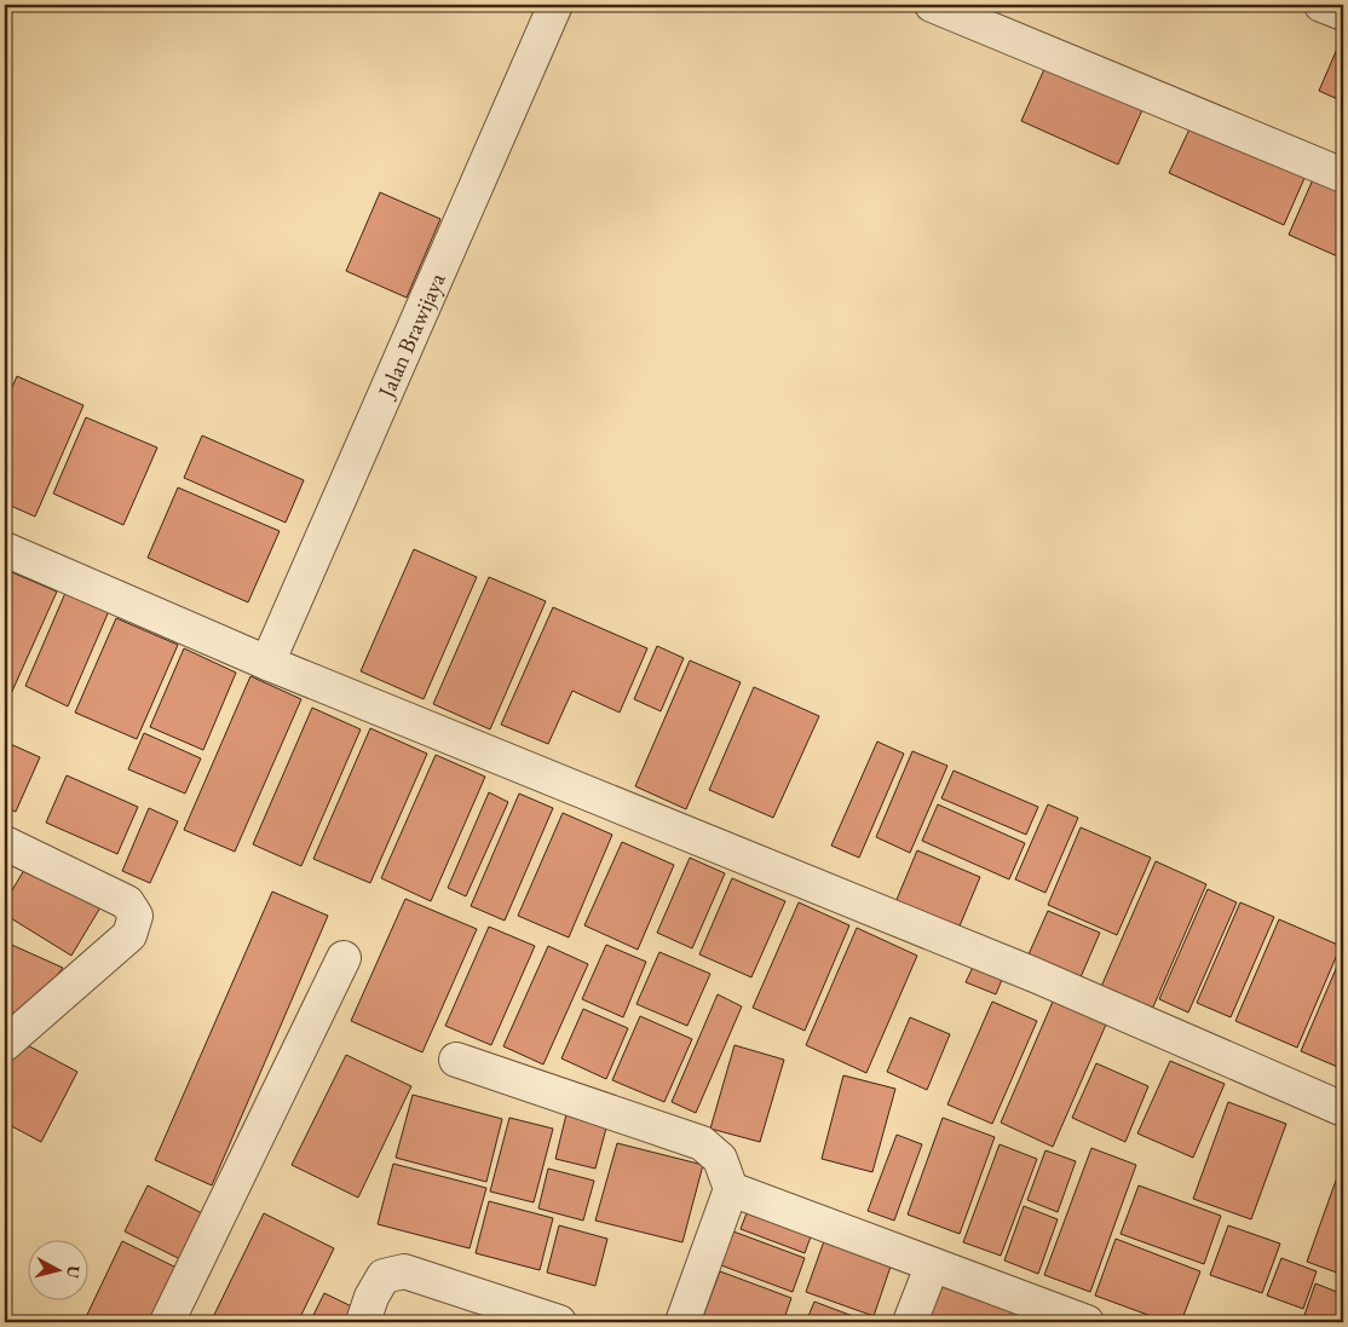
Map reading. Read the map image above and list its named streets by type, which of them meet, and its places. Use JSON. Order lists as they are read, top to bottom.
{
  "streets": {
    "street": ["Jalan Brawijaya"]
  },
  "north": "right"
}
